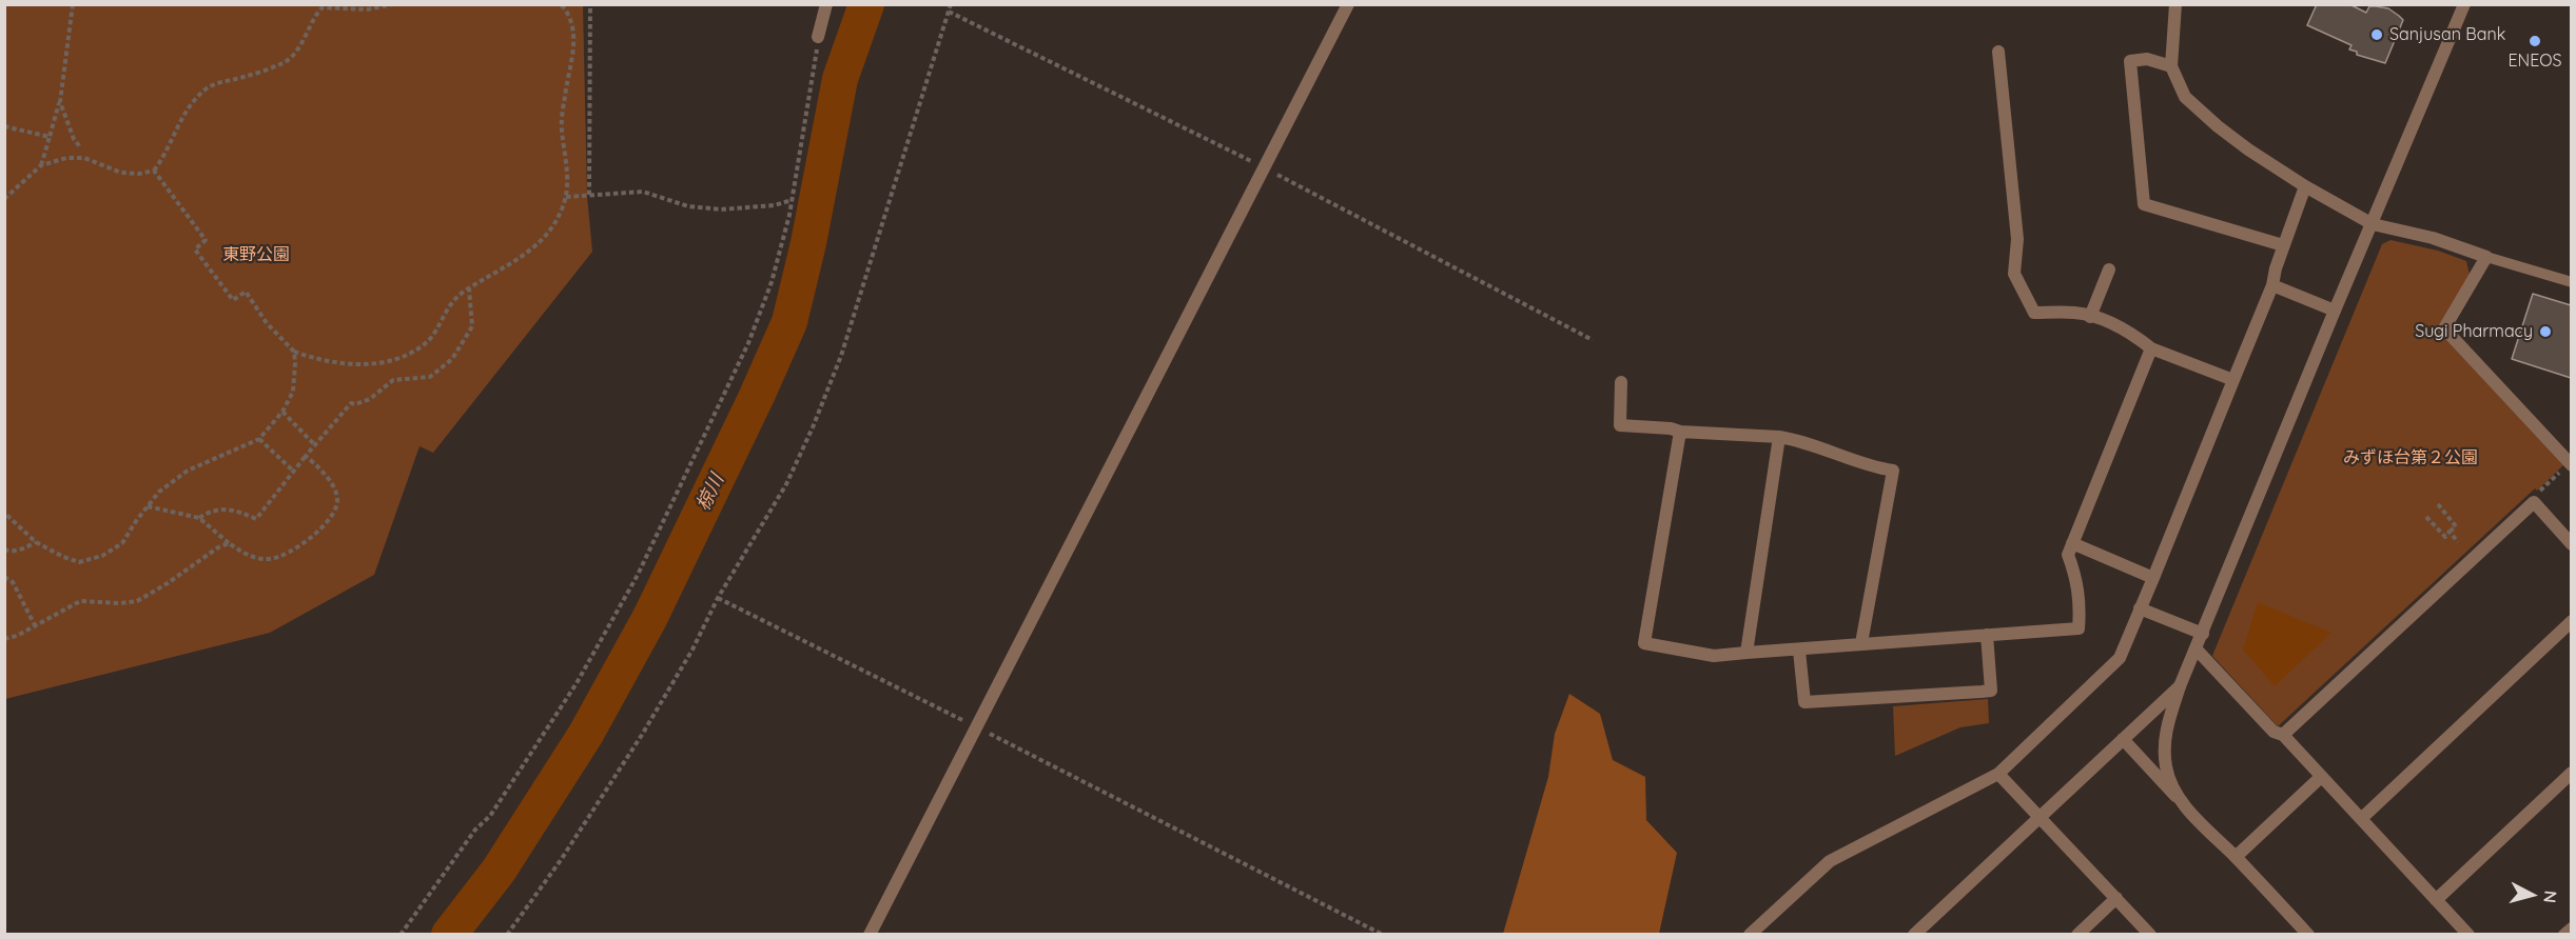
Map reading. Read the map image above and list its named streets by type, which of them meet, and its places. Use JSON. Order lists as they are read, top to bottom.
{
  "water": ["椋川"],
  "parks": ["東野公園", "みずほ台第２公園"],
  "places": ["Sanjusan Bank", "ENEOS", "Sugi Pharmacy"],
  "north": "right"
}
